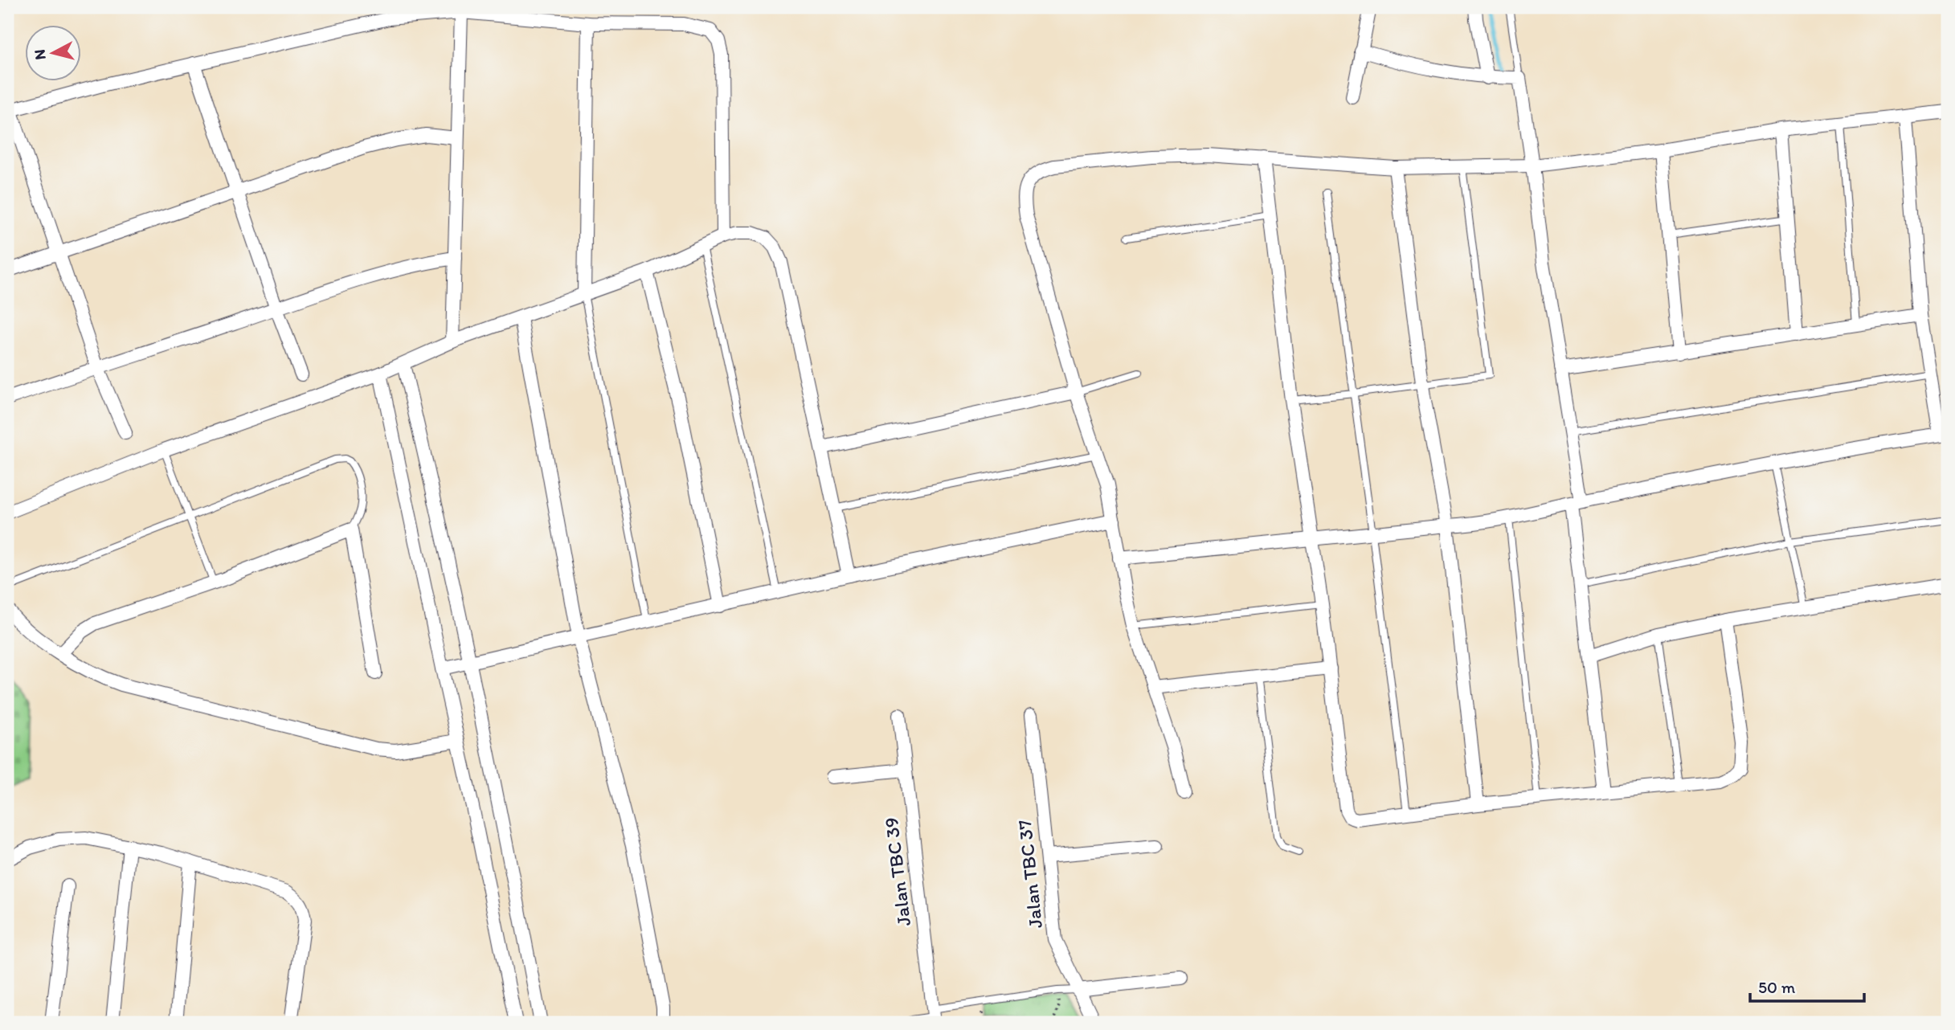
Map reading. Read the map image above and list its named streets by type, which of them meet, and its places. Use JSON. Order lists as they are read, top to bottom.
{
  "streets": {
    "street": ["Jalan TBC 39", "Jalan TBC 37"]
  },
  "scale_bar": "50 m",
  "north": "left"
}
